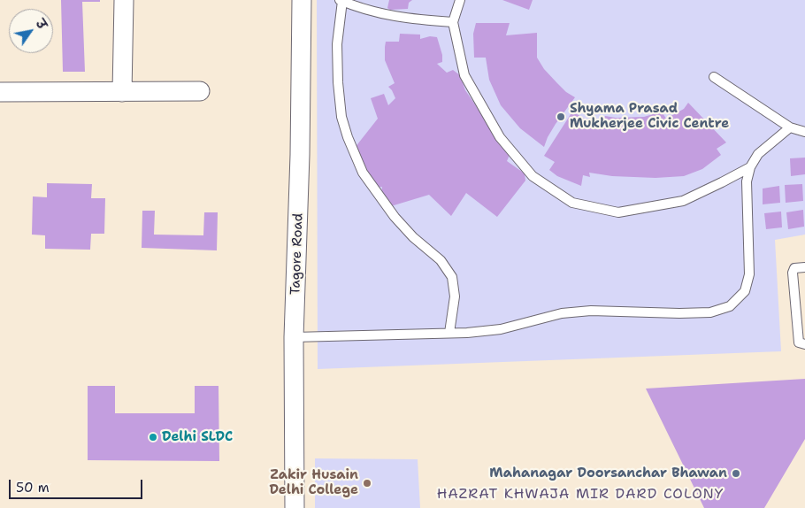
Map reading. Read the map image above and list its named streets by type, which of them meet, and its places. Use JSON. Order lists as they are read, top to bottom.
{
  "streets": {
    "street": ["Tagore Road"]
  },
  "districts": ["HAZRAT KHWAJA MIR DARD COLONY"],
  "places": [
    "Shyama Prasad Mukherjee Civic Centre",
    "Delhi SLDC",
    "Mahanagar Doorsanchar Bhawan",
    "Zakir Husain Delhi College"
  ],
  "scale_bar": "50 m",
  "north": "top right"
}
